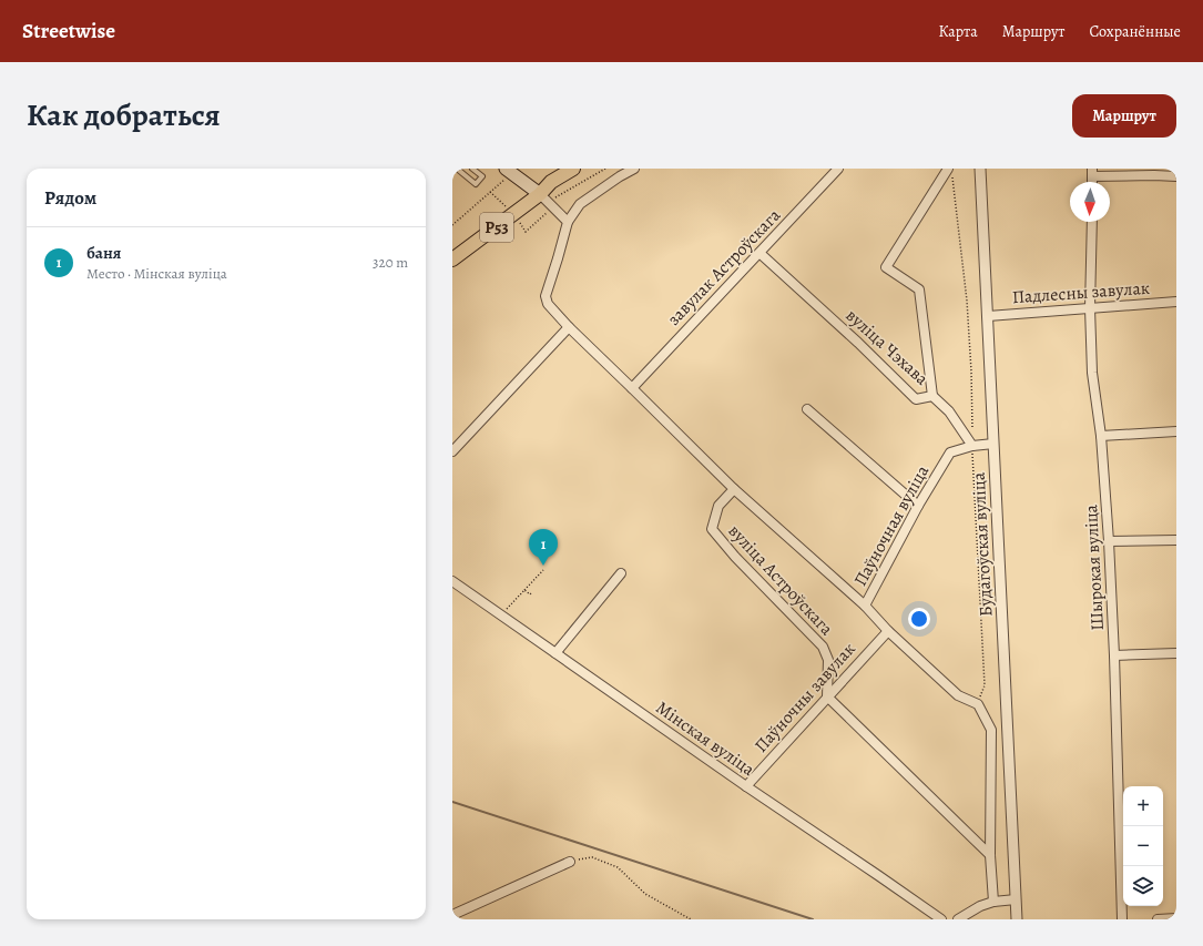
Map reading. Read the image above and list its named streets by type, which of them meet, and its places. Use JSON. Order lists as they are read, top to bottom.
{
  "streets": {
    "main road": ["Р53"],
    "street": [
      "завулак Астроўскага",
      "Падлесны завулак",
      "вуліца Чэхава",
      "Паўночная вуліца",
      "Будагоўская вуліца",
      "Шырокая вуліца",
      "вуліца Астроўскага",
      "Паўночны завулак",
      "Мінская вуліца"
    ]
  },
  "crossings": [
    ["завулак Астроўскага", "вуліца Чэхава"],
    ["Падлесны завулак", "Будагоўская вуліца"],
    ["Падлесны завулак", "Шырокая вуліца"],
    ["вуліца Чэхава", "Паўночная вуліца"],
    ["Паўночная вуліца", "Паўночны завулак"],
    ["вуліца Астроўскага", "Паўночны завулак"],
    ["Паўночны завулак", "Мінская вуліца"]
  ],
  "north": "bottom",
  "page": {
    "header": "Streetwise",
    "nav": ["Карта", "Маршрут", "Сохранённые"],
    "title": "Как добраться",
    "buttons": "Маршрут",
    "heading": "Рядом",
    "list": [
      {
        "mark": "1",
        "name": "баня",
        "note": "Место · Мінская вуліца",
        "value": "320 m"
      }
    ],
    "pins": "1",
    "map_buttons": ["+", "−"]
  }
}
